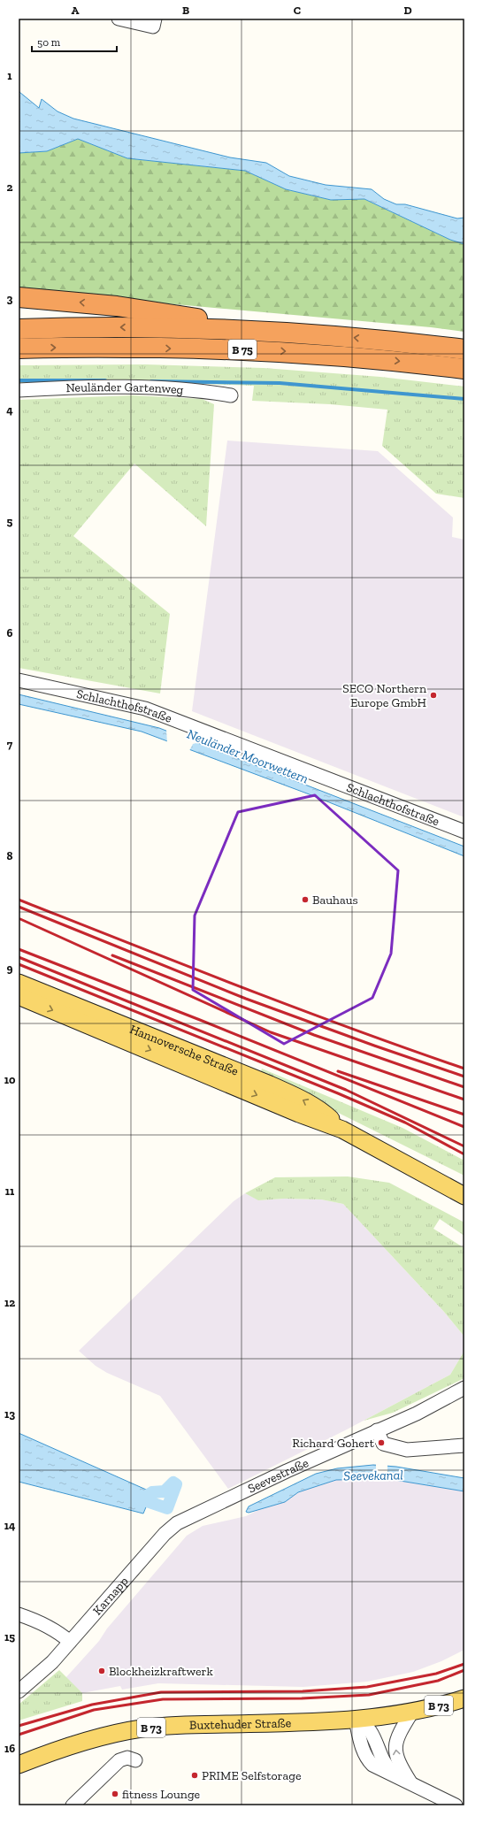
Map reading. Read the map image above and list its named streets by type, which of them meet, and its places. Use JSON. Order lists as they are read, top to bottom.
{
  "streets": {
    "highway": ["B 75"],
    "main road": ["Hannoversche Straße", "B 73", "Buxtehuder Straße"],
    "street": [
      "Neuländer Gartenweg",
      "Schlachthofstraße",
      "Seevestraße",
      "Karnapp"
    ]
  },
  "crossings": [
    ["Seevestraße", "Karnapp"]
  ],
  "water": ["Neuländer Moorwettern", "Seevekanal"],
  "places": [
    "SECO Northern Europe GmbH",
    "Bauhaus",
    "Richard Gohert",
    "Blockheizkraftwerk",
    "PRIME Selfstorage",
    "fitness Lounge"
  ],
  "scale_bar": "50 m",
  "grid": {
    "columns": [
      "A",
      "B",
      "C",
      "D"
    ],
    "rows": [
      "1",
      "2",
      "3",
      "4",
      "5",
      "6",
      "7",
      "8",
      "9",
      "10",
      "11",
      "12",
      "13",
      "14",
      "15",
      "16"
    ]
  }
}
